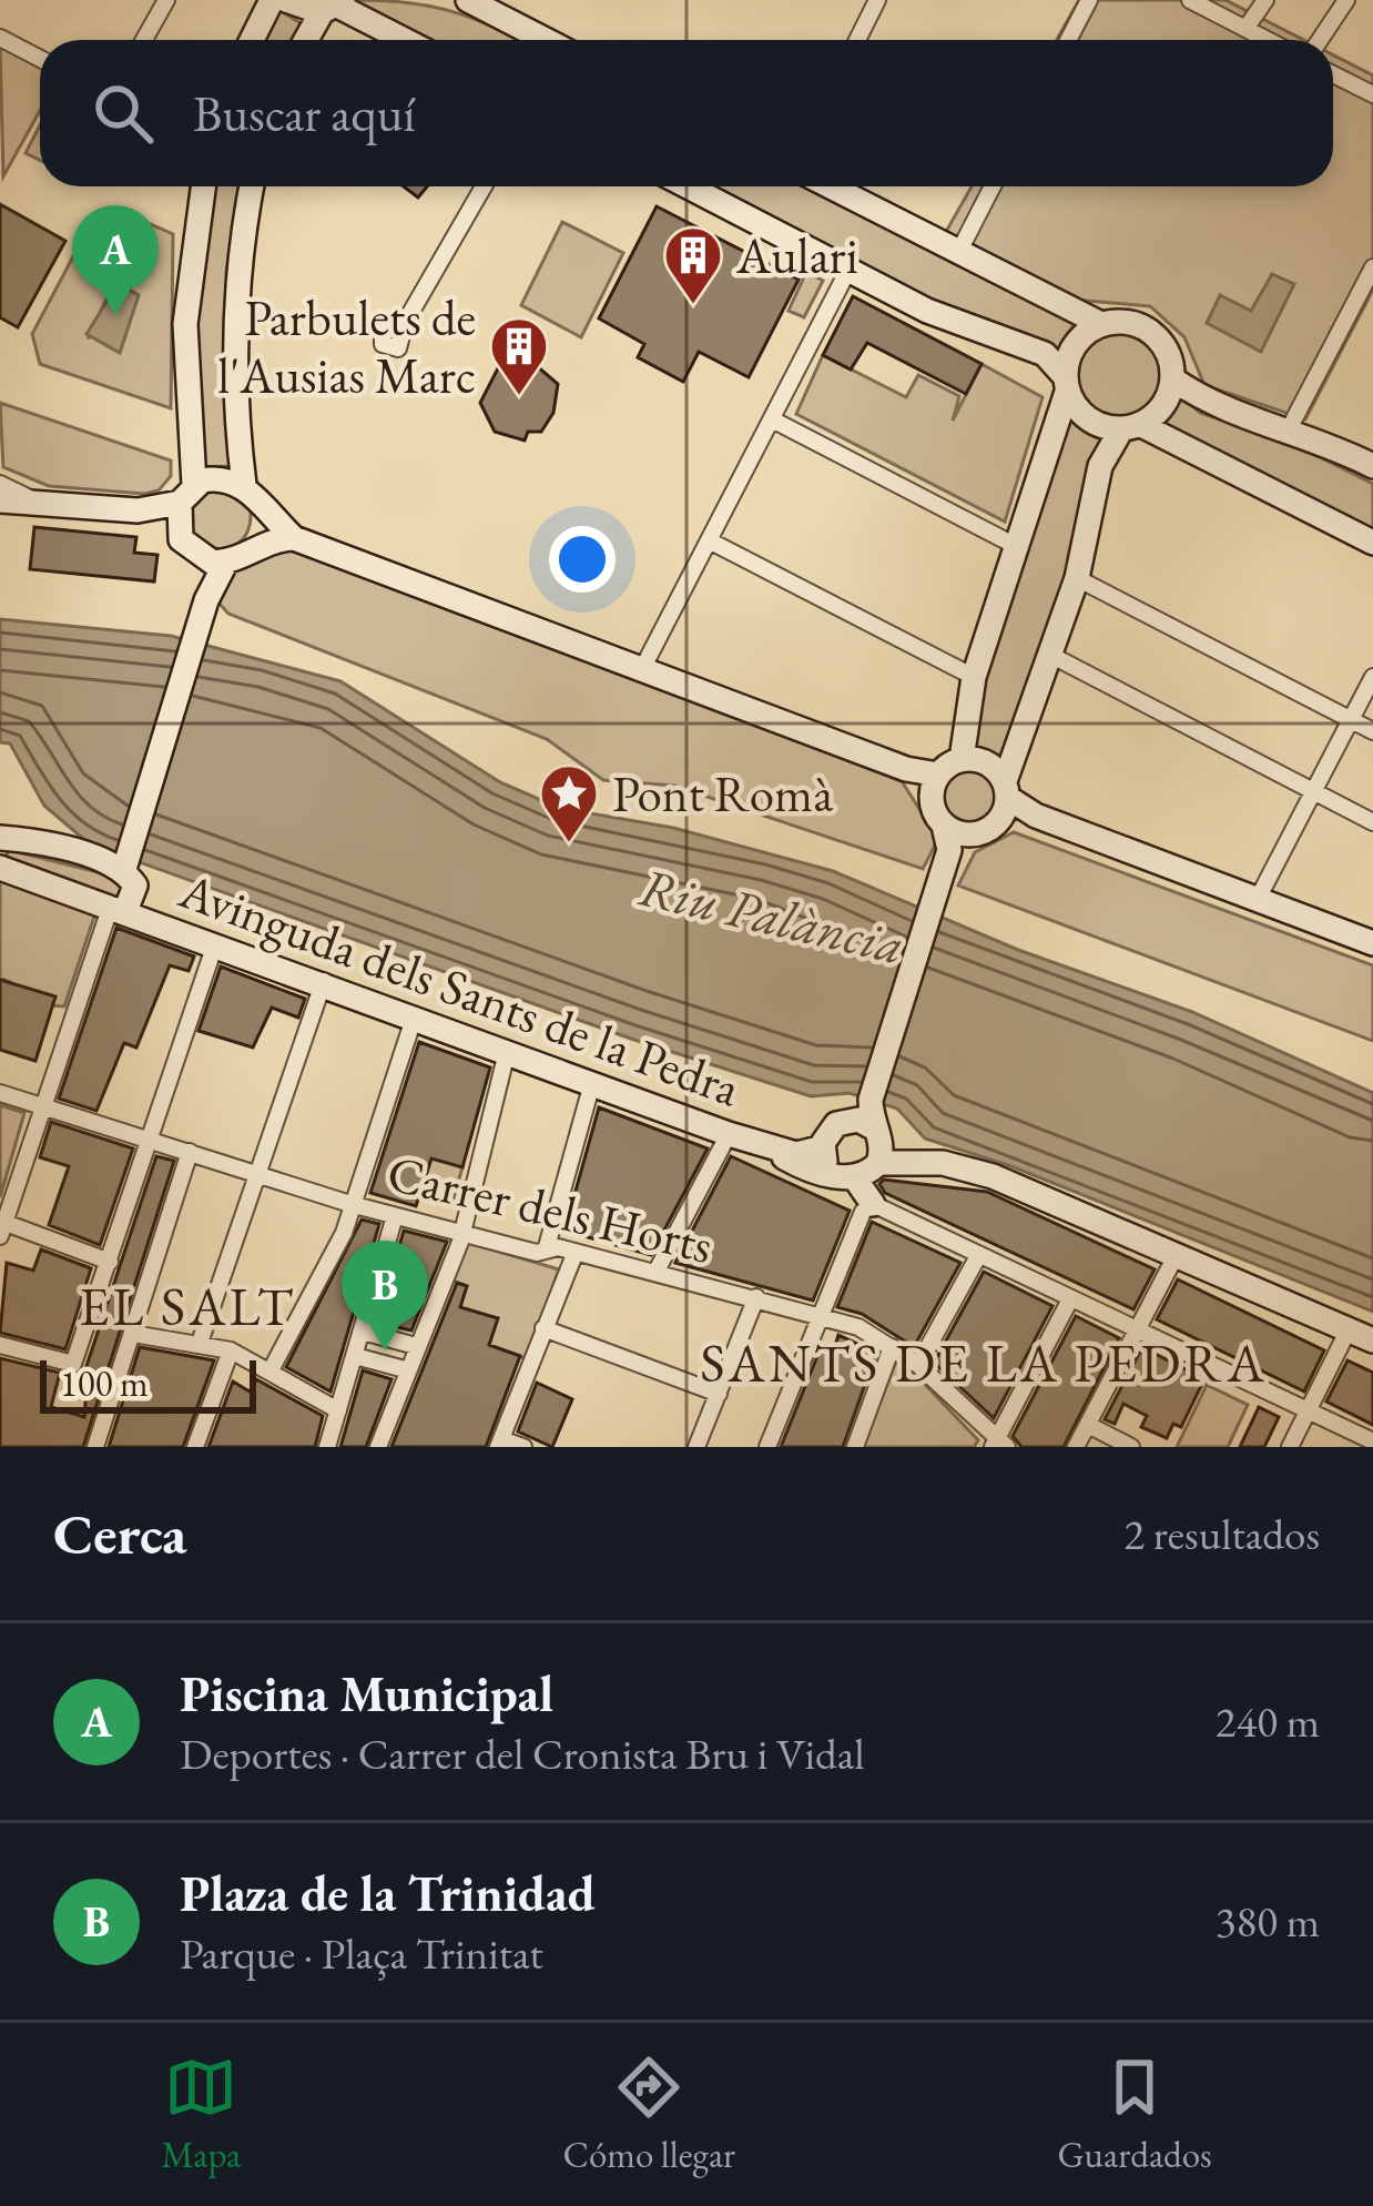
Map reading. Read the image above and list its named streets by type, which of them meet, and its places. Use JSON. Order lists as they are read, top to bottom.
{
  "streets": {
    "street": ["Avinguda dels Sants de la Pedra", "Carrer dels Horts"]
  },
  "districts": ["EL SALT", "SANTS DE LA PEDRA"],
  "water": ["Riu Palància"],
  "places": {
    "building": ["Aulari", "Parbulets de l'Ausias Marc"],
    "place": ["Pont Romà"]
  },
  "scale_bar": "100 m",
  "page": {
    "search": "Buscar aquí",
    "pins": ["A", "B"],
    "scale": "100 m",
    "heading": ["Cerca", "2 resultados"],
    "list": [
      {
        "mark": "A",
        "name": "Piscina Municipal",
        "note": "Deportes · Carrer del Cronista Bru i Vidal",
        "value": "240 m"
      },
      {
        "mark": "B",
        "name": "Plaza de la Trinidad",
        "note": "Parque · Plaça Trinitat",
        "value": "380 m"
      }
    ],
    "nav": ["Mapa", "Cómo llegar", "Guardados"]
  }
}
